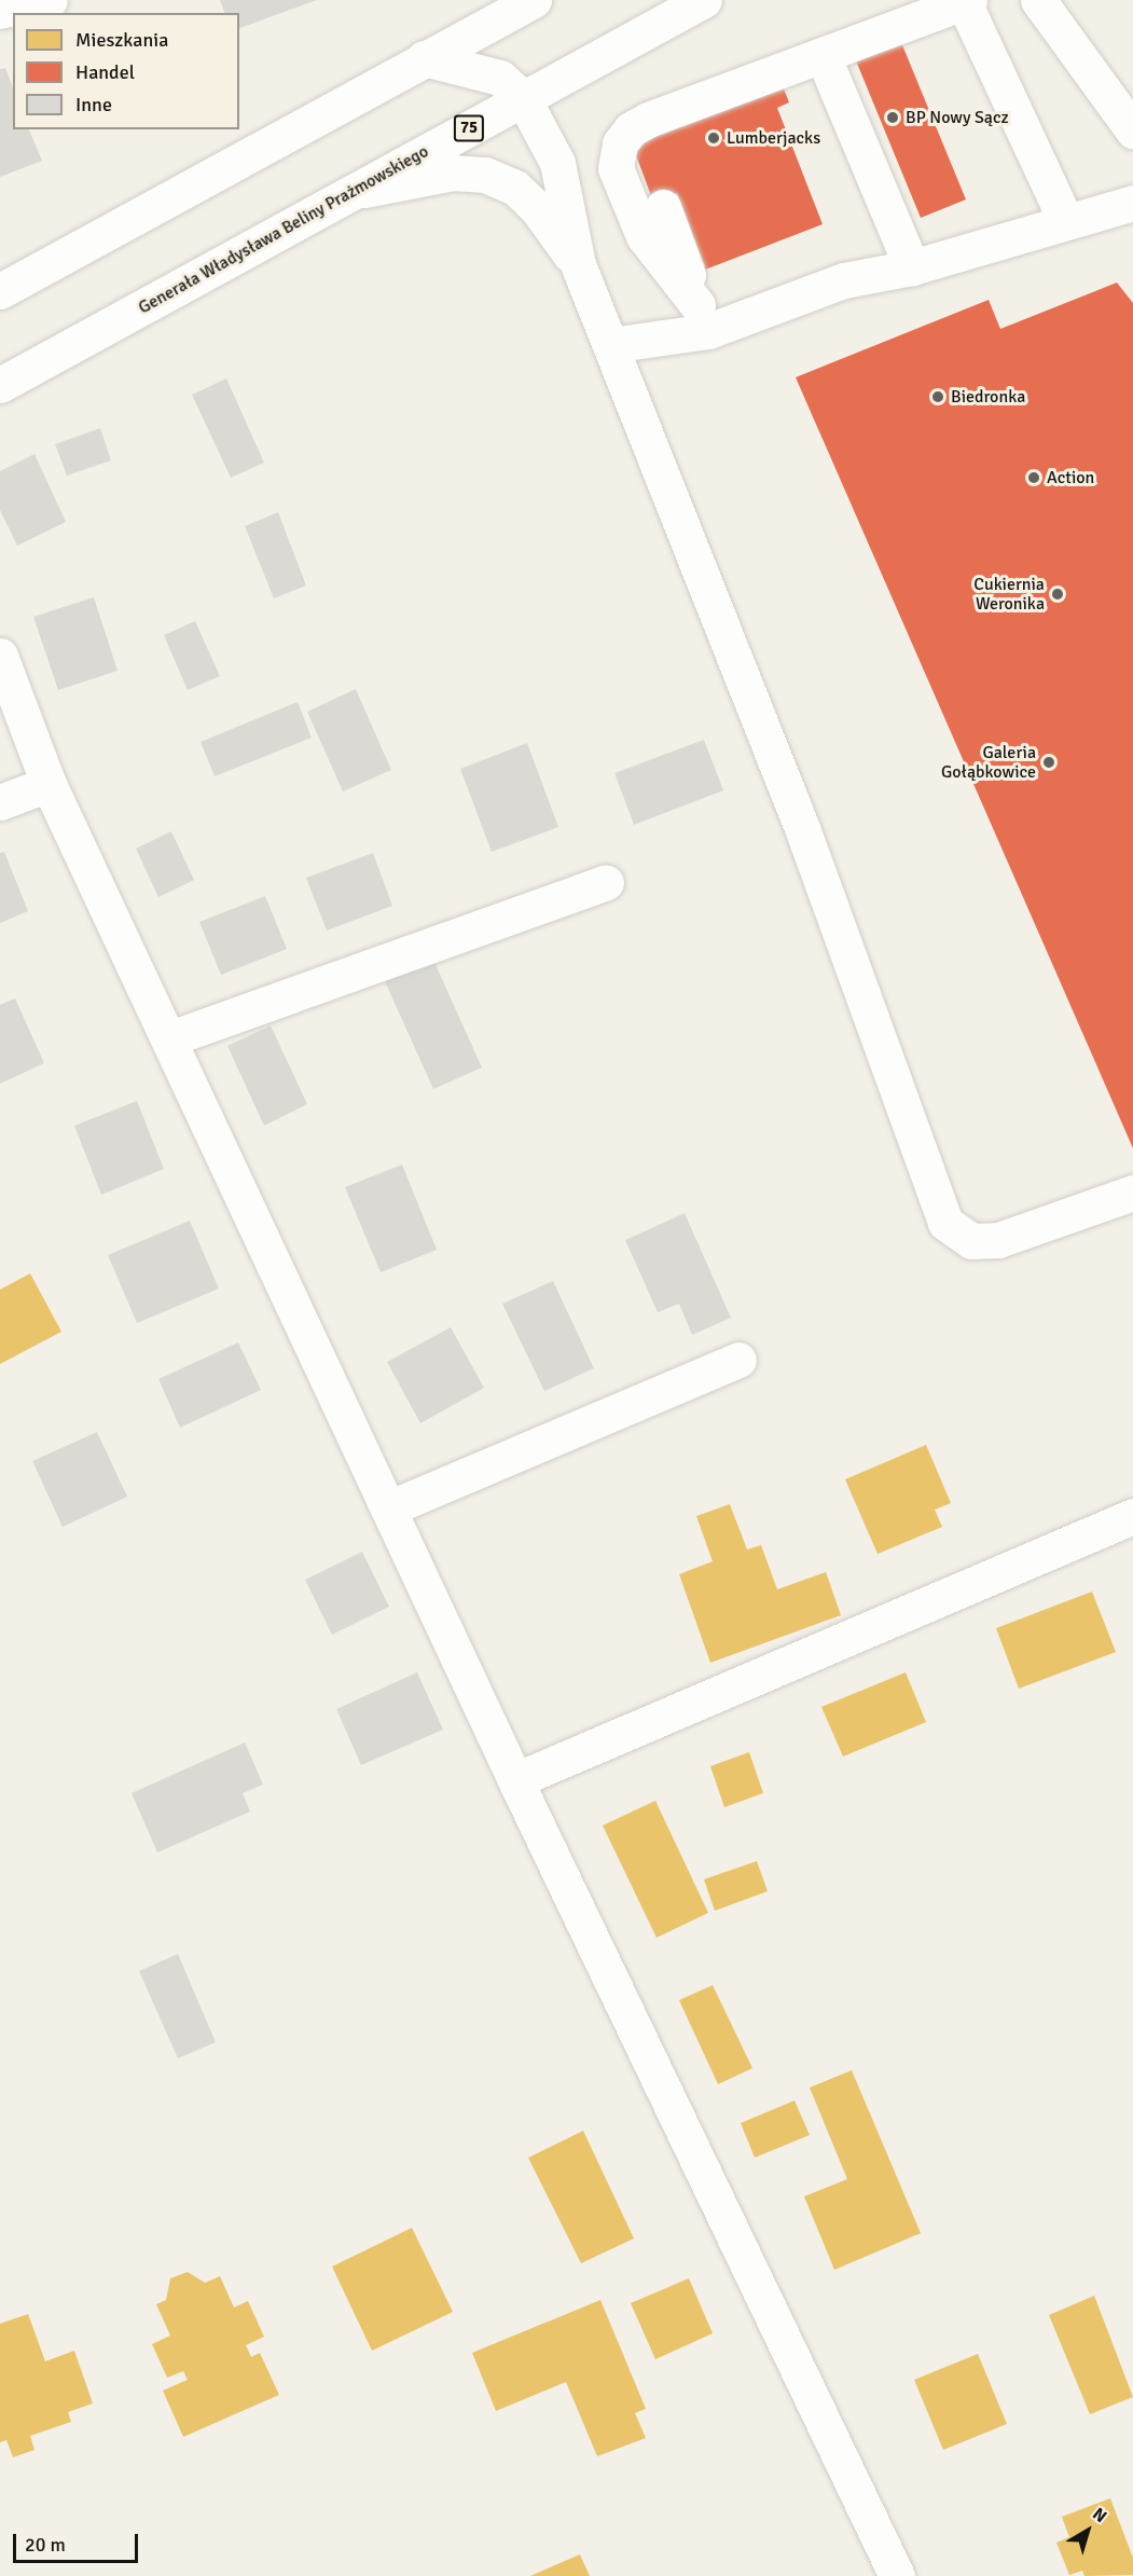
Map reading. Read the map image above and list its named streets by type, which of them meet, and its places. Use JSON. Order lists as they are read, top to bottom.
{
  "streets": {
    "street": ["75", "Generała Władysława Beliny Prażmowskiego"]
  },
  "places": [
    "BP Nowy Sącz",
    "Lumberjacks",
    "Biedronka",
    "Action",
    "Cukiernia Weronika",
    "Galeria Gołąbkowice"
  ],
  "legend": ["Mieszkania", "Handel", "Inne"],
  "scale_bar": "20 m",
  "north": "top right"
}
